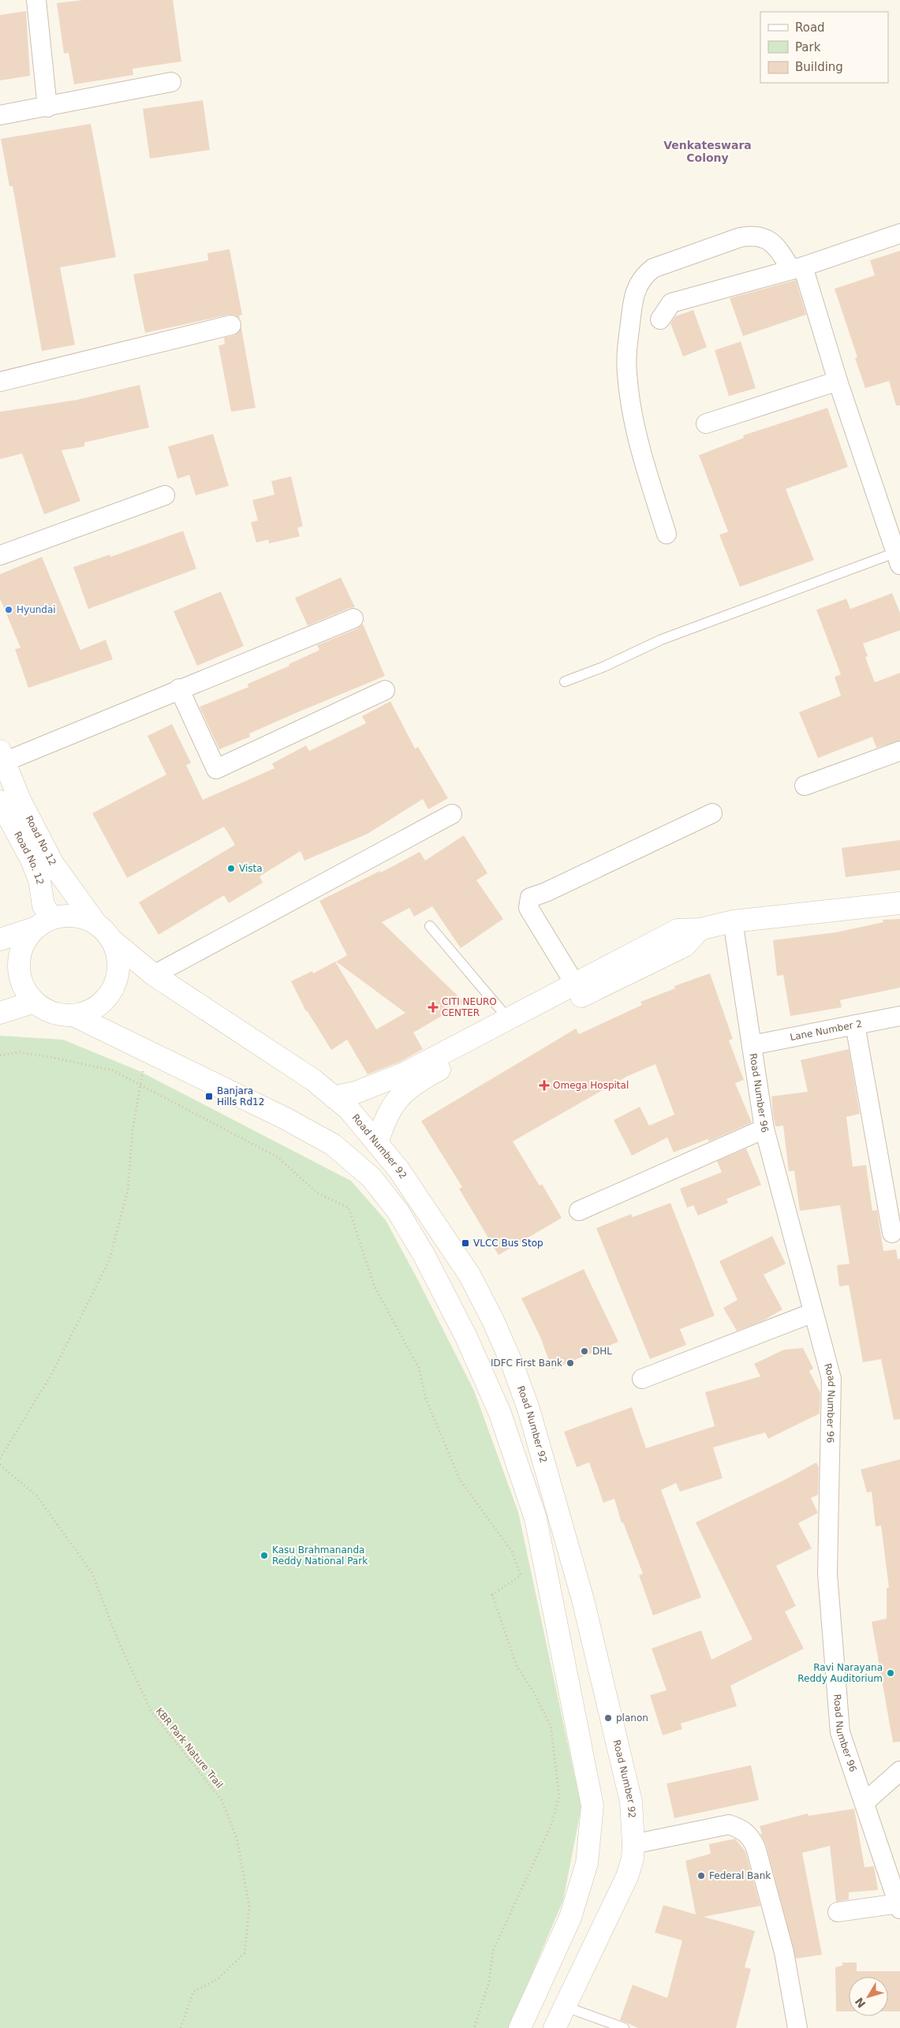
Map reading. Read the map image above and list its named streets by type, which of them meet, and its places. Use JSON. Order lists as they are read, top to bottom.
{
  "streets": {
    "main road": ["Road No 12", "Road No. 12", "Road Number 92"],
    "street": ["Lane Number 2", "Road Number 96"],
    "path": ["KBR Park Nature Trail"]
  },
  "crossings": [
    ["Road No 12", "Road No. 12"],
    ["Road No 12", "Road Number 92"],
    ["Road No. 12", "Road Number 92"],
    ["Lane Number 2", "Road Number 96"]
  ],
  "districts": ["Venkateswara Colony"],
  "places": {
    "other": [
      "Hyundai",
      "Vista",
      "DHL",
      "IDFC First Bank",
      "Kasu Brahmananda Reddy National Park",
      "Ravi Narayana Reddy Auditorium",
      "planon",
      "Federal Bank"
    ],
    "health": ["CITI NEURO CENTER", "Omega Hospital"],
    "transit": ["Banjara Hills Rd12", "VLCC Bus Stop"]
  },
  "legend": ["Road", "Park", "Building"],
  "north": "bottom left"
}
